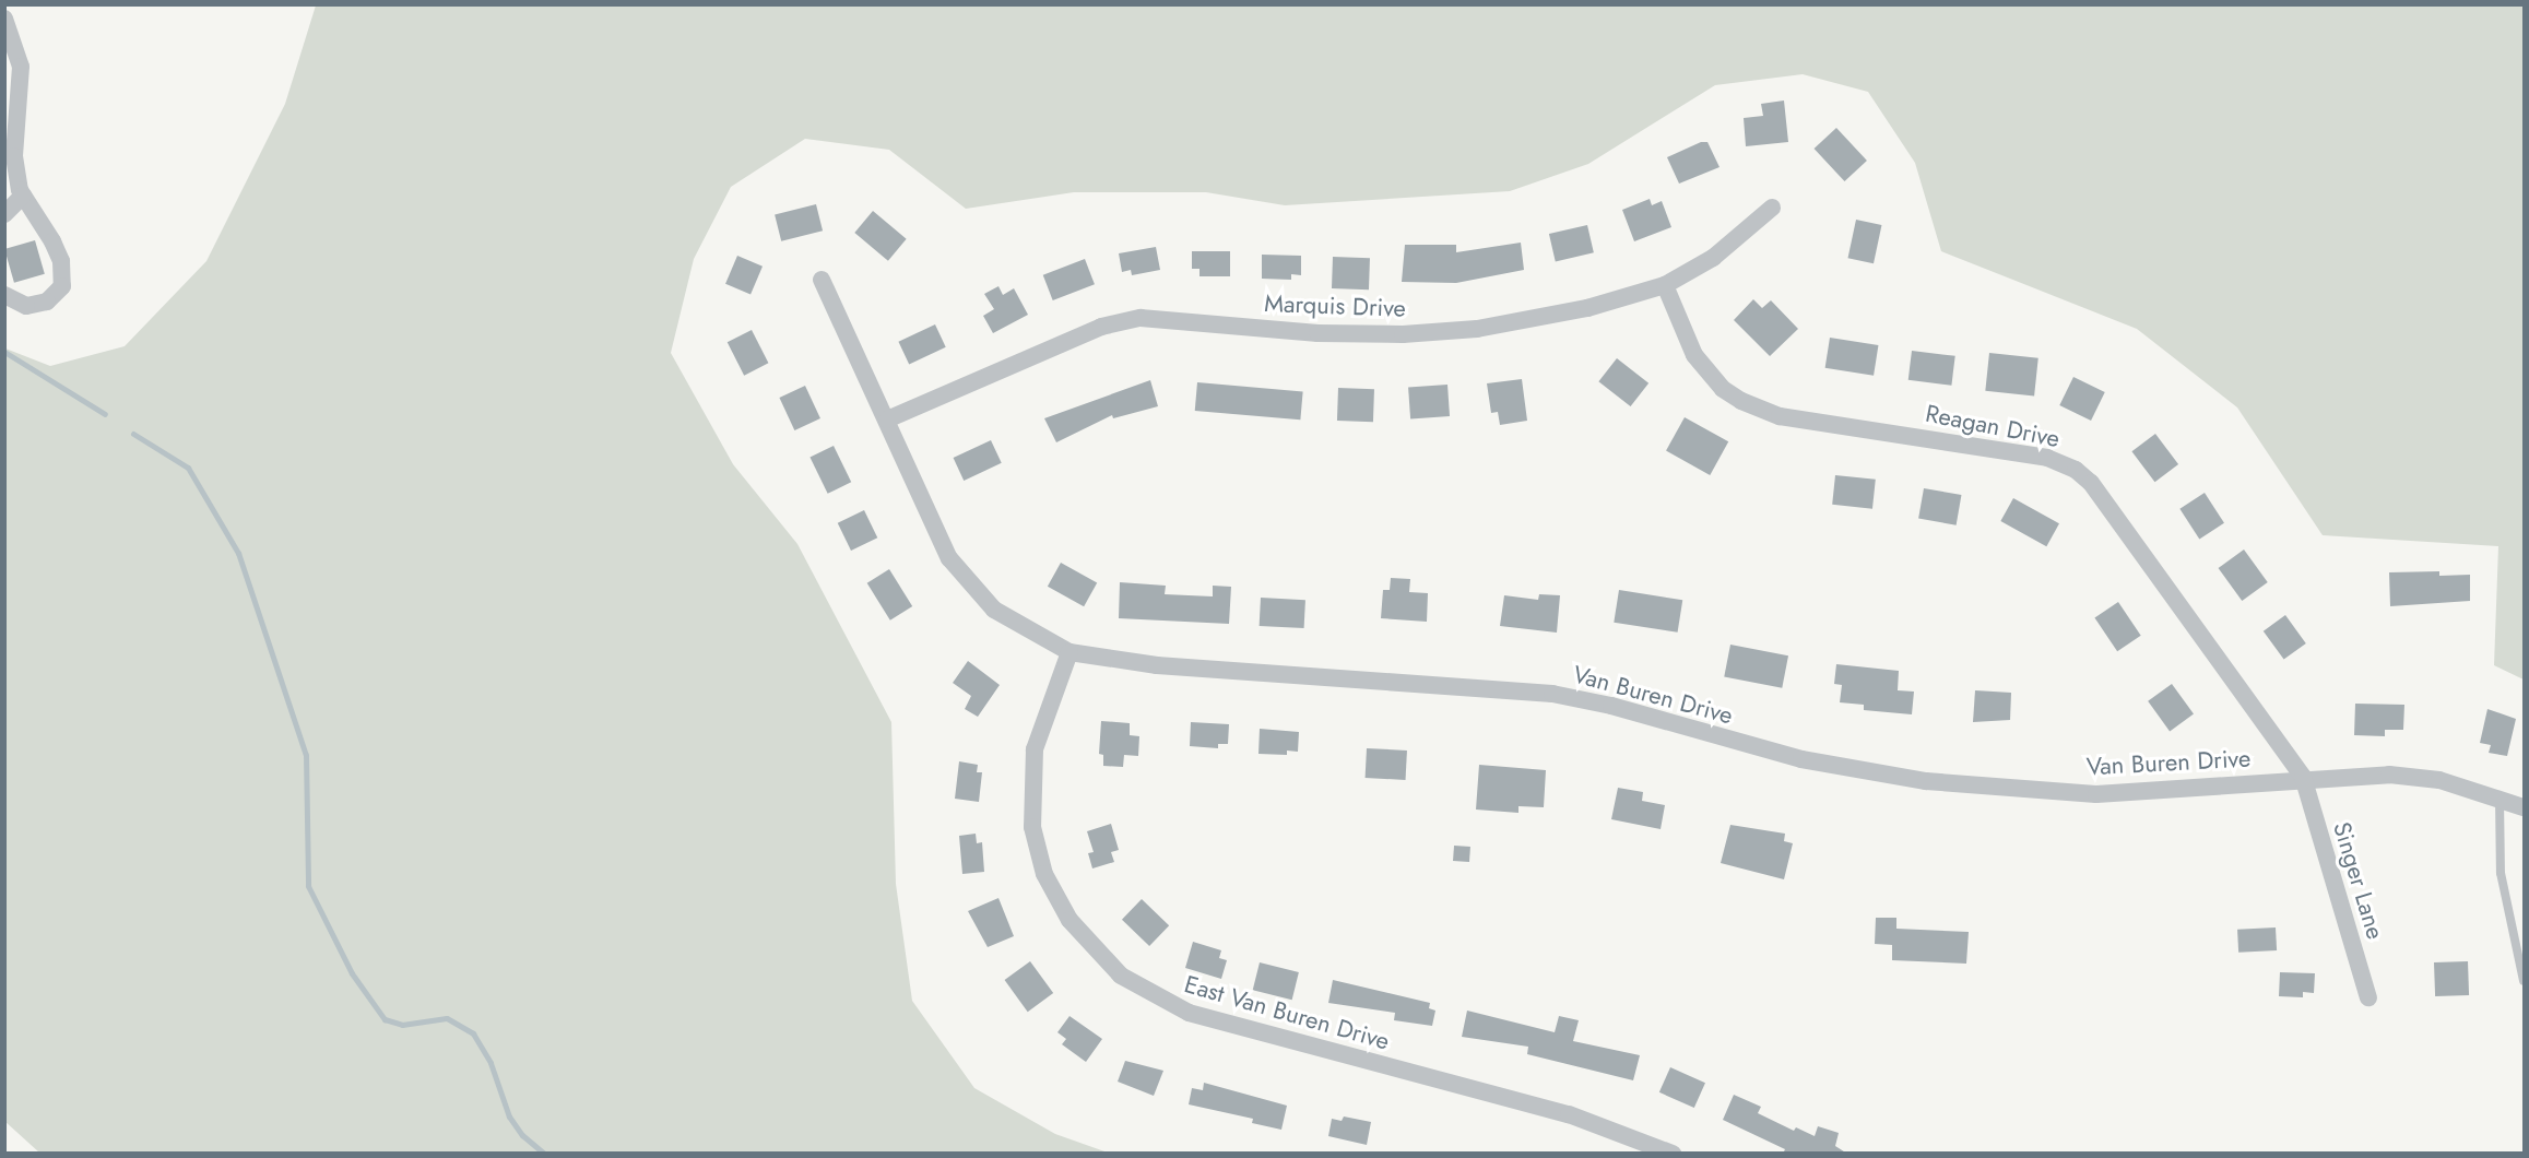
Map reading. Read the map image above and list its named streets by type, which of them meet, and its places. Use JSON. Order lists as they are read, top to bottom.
{
  "streets": {
    "street": [
      "Marquis Drive",
      "Reagan Drive",
      "Van Buren Drive",
      "Singer Lane",
      "East Van Buren Drive"
    ]
  },
  "crossings": [
    ["Marquis Drive", "Reagan Drive"],
    ["Marquis Drive", "Van Buren Drive"],
    ["Reagan Drive", "Van Buren Drive"],
    ["Reagan Drive", "Singer Lane"],
    ["Van Buren Drive", "Singer Lane"],
    ["Van Buren Drive", "East Van Buren Drive"]
  ]
}
